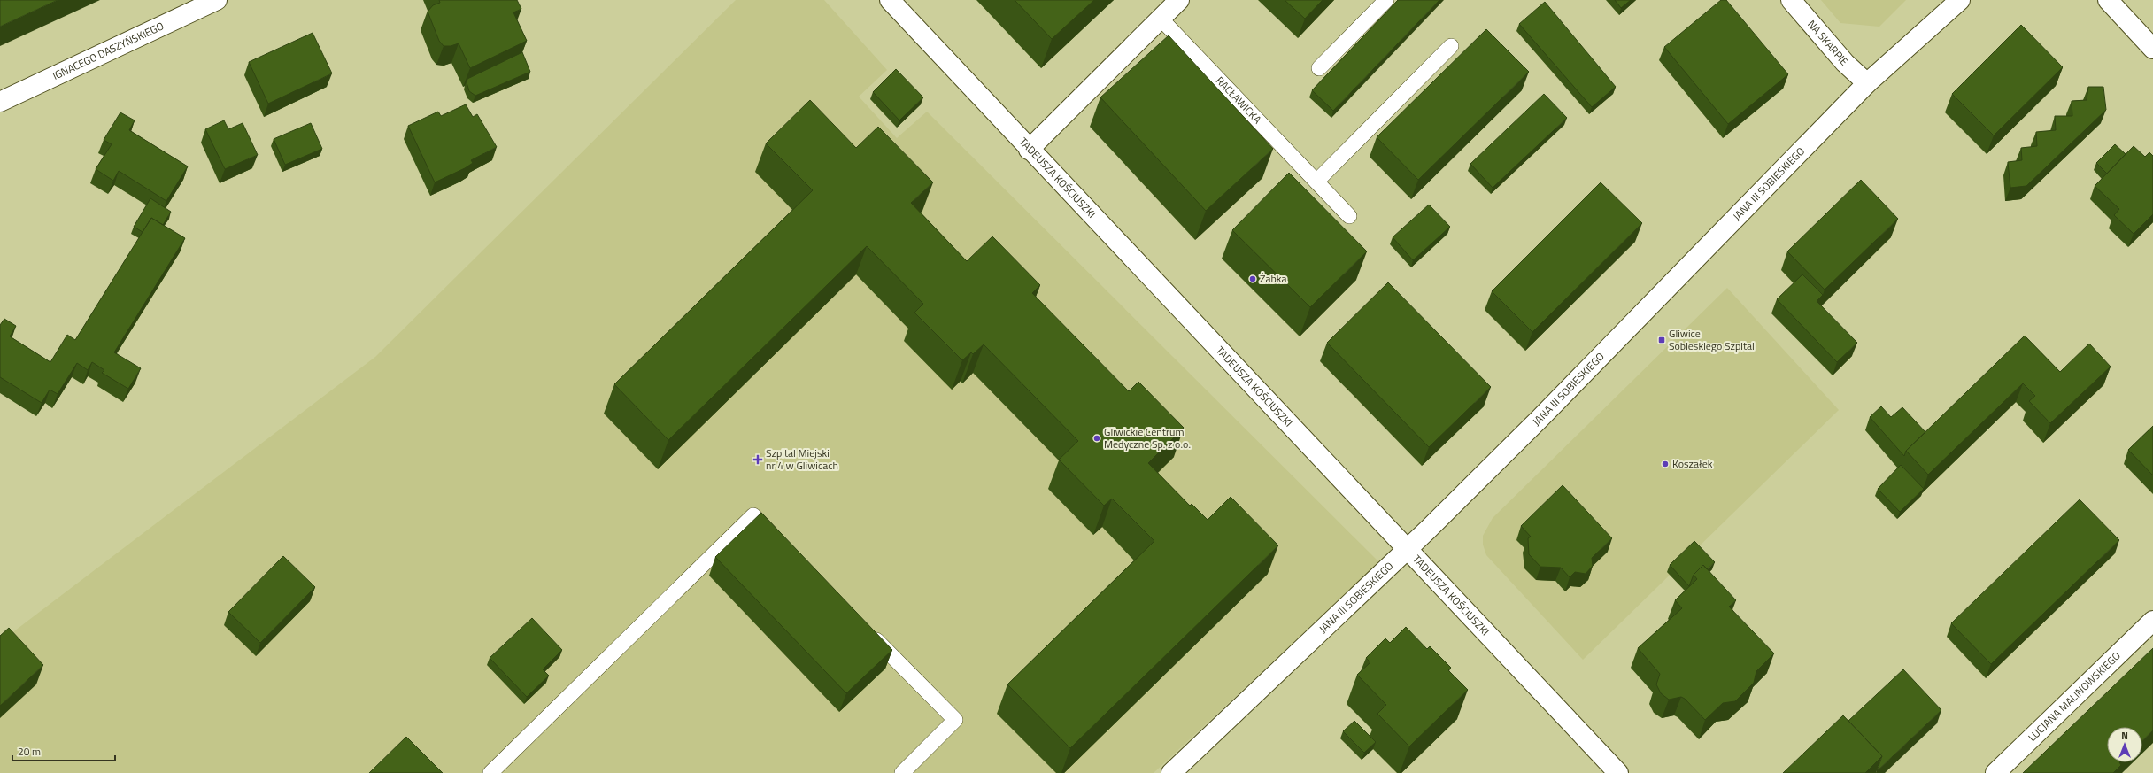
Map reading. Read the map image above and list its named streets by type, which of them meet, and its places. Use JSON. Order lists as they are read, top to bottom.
{
  "streets": {
    "street": [
      "NA SKARPIE",
      "IGNACEGO DASZYŃSKIEGO",
      "TADEUSZA KOŚCIUSZKI",
      "JANA III SOBIESKIEGO",
      "LUCJANA MALINOWSKIEGO"
    ],
    "lane": ["RACŁAWICKA"]
  },
  "crossings": [
    ["NA SKARPIE", "JANA III SOBIESKIEGO"],
    ["TADEUSZA KOŚCIUSZKI", "JANA III SOBIESKIEGO"]
  ],
  "places": {
    "other": ["Żabka", "Gliwickie Centrum Medyczne Sp. z o.o.", "Koszałek"],
    "transit": ["Gliwice Sobieskiego Szpital"],
    "health": ["Szpital Miejski nr 4 w Gliwicach"]
  },
  "scale_bar": "20 m",
  "north": "top"
}
